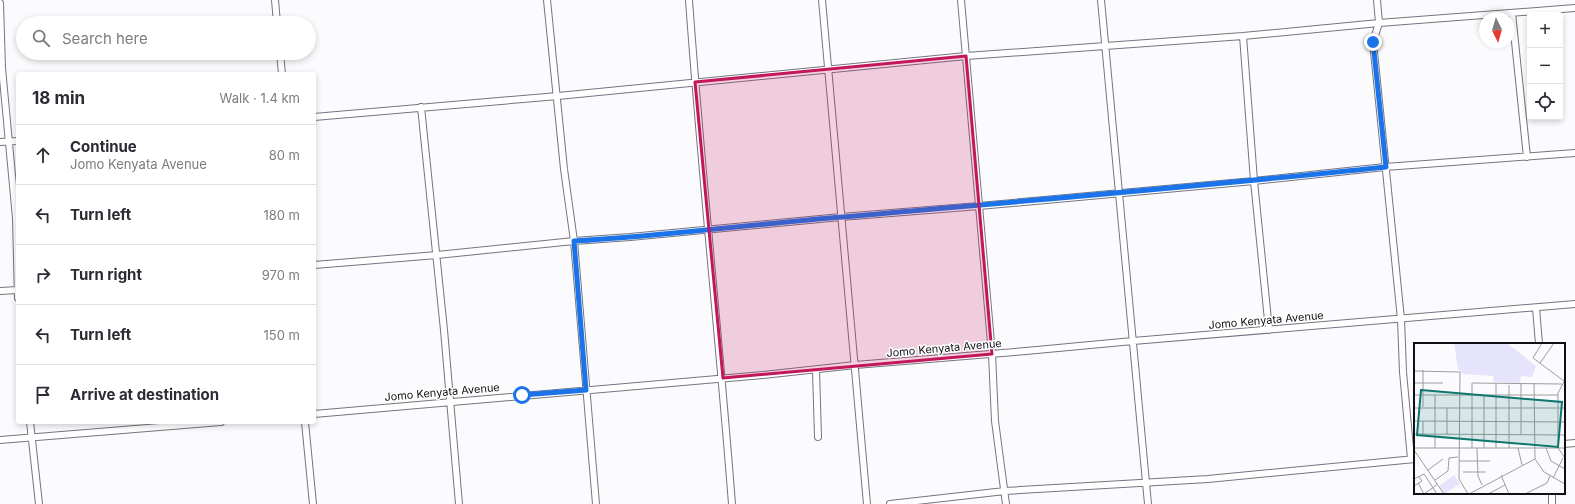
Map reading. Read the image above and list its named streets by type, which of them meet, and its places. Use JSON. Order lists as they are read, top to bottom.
{
  "streets": {
    "street": ["Jomo Kenyata Avenue"]
  },
  "north": "bottom",
  "page": {
    "map_buttons": ["+", "−"],
    "search": "Search here",
    "heading": ["18 min", "Walk · 1.4 km"],
    "list": [
      ["Continue", "Jomo Kenyata Avenue", "80 m"],
      ["Turn left", "180 m"],
      ["Turn right", "970 m"],
      ["Turn left", "150 m"],
      "Arrive at destination"
    ]
  }
}
